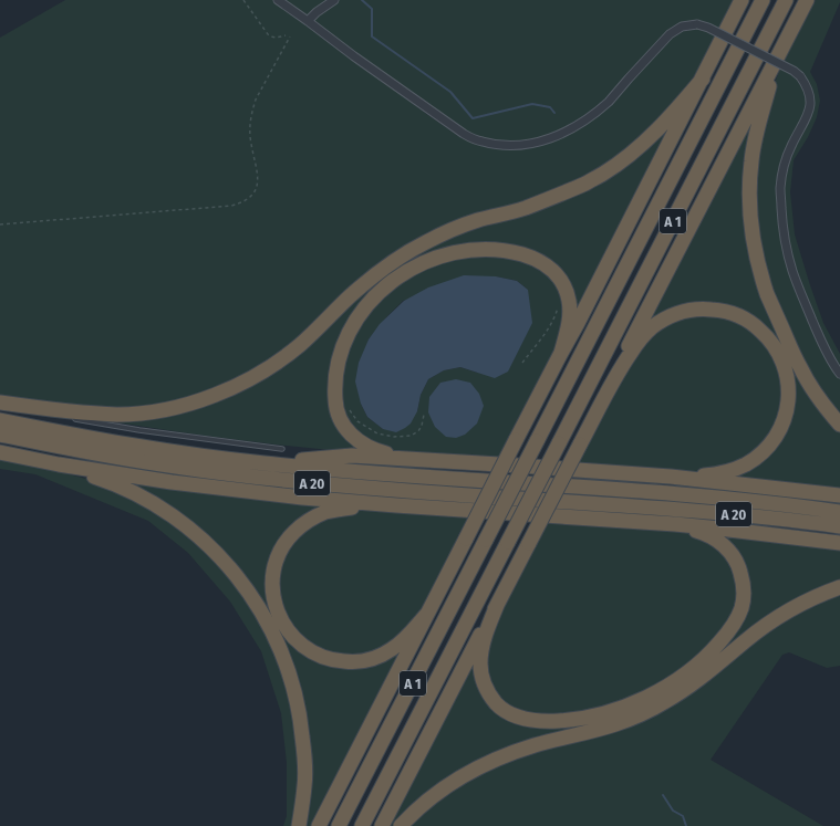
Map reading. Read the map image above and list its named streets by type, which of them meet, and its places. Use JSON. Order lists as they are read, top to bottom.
{
  "streets": {
    "highway": ["A 1", "A 20"]
  }
}
